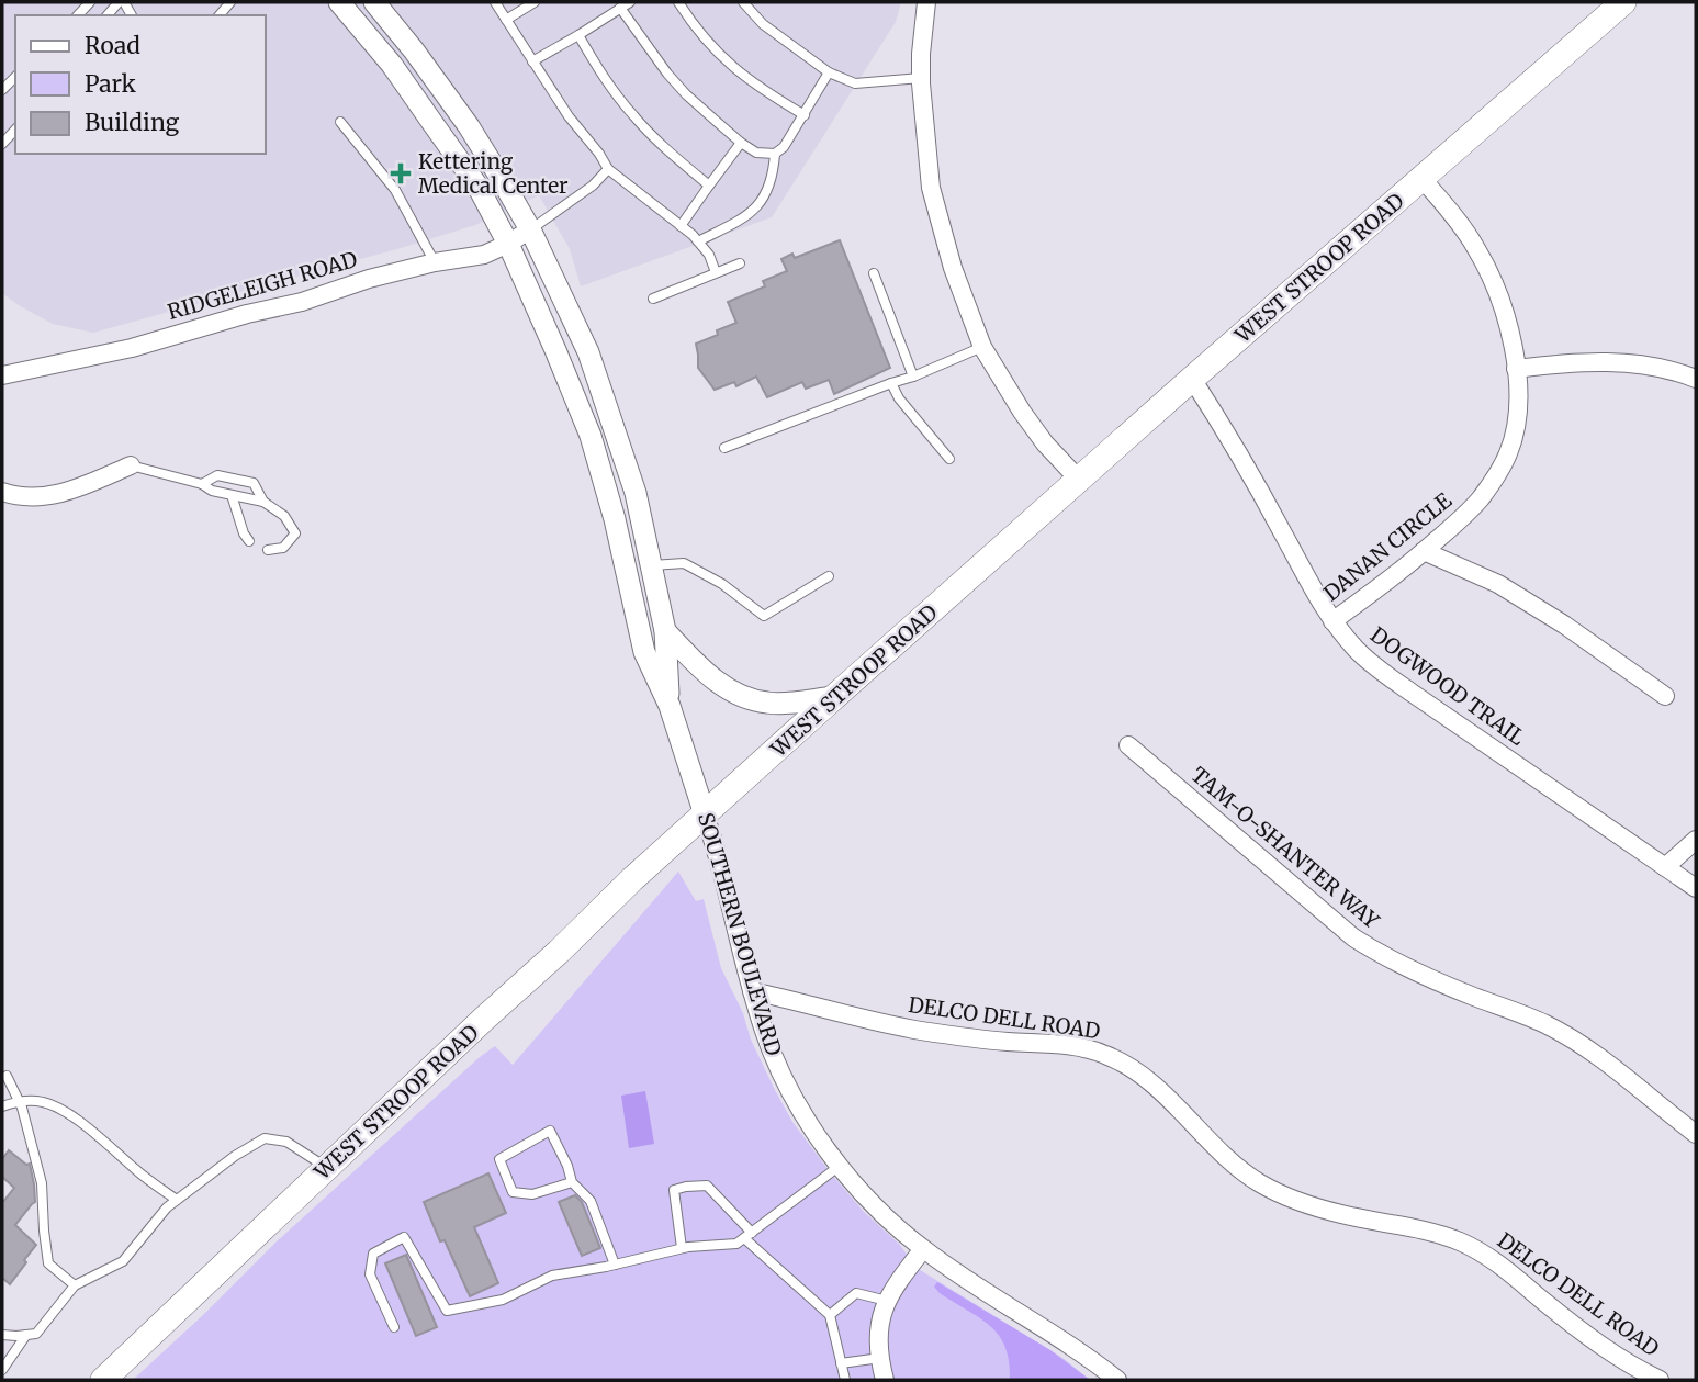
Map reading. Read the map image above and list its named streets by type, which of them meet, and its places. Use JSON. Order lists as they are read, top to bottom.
{
  "streets": {
    "main road": ["WEST STROOP ROAD"],
    "street": [
      "RIDGELEIGH ROAD",
      "DANAN CIRCLE",
      "DOGWOOD TRAIL",
      "TAM-O-SHANTER WAY",
      "SOUTHERN BOULEVARD",
      "DELCO DELL ROAD"
    ]
  },
  "crossings": [
    ["WEST STROOP ROAD", "DANAN CIRCLE"],
    ["WEST STROOP ROAD", "DOGWOOD TRAIL"],
    ["WEST STROOP ROAD", "SOUTHERN BOULEVARD"],
    ["RIDGELEIGH ROAD", "SOUTHERN BOULEVARD"],
    ["DANAN CIRCLE", "DOGWOOD TRAIL"],
    ["SOUTHERN BOULEVARD", "DELCO DELL ROAD"]
  ],
  "places": {
    "health": ["Kettering Medical Center"]
  },
  "legend": ["Road", "Park", "Building"]
}
